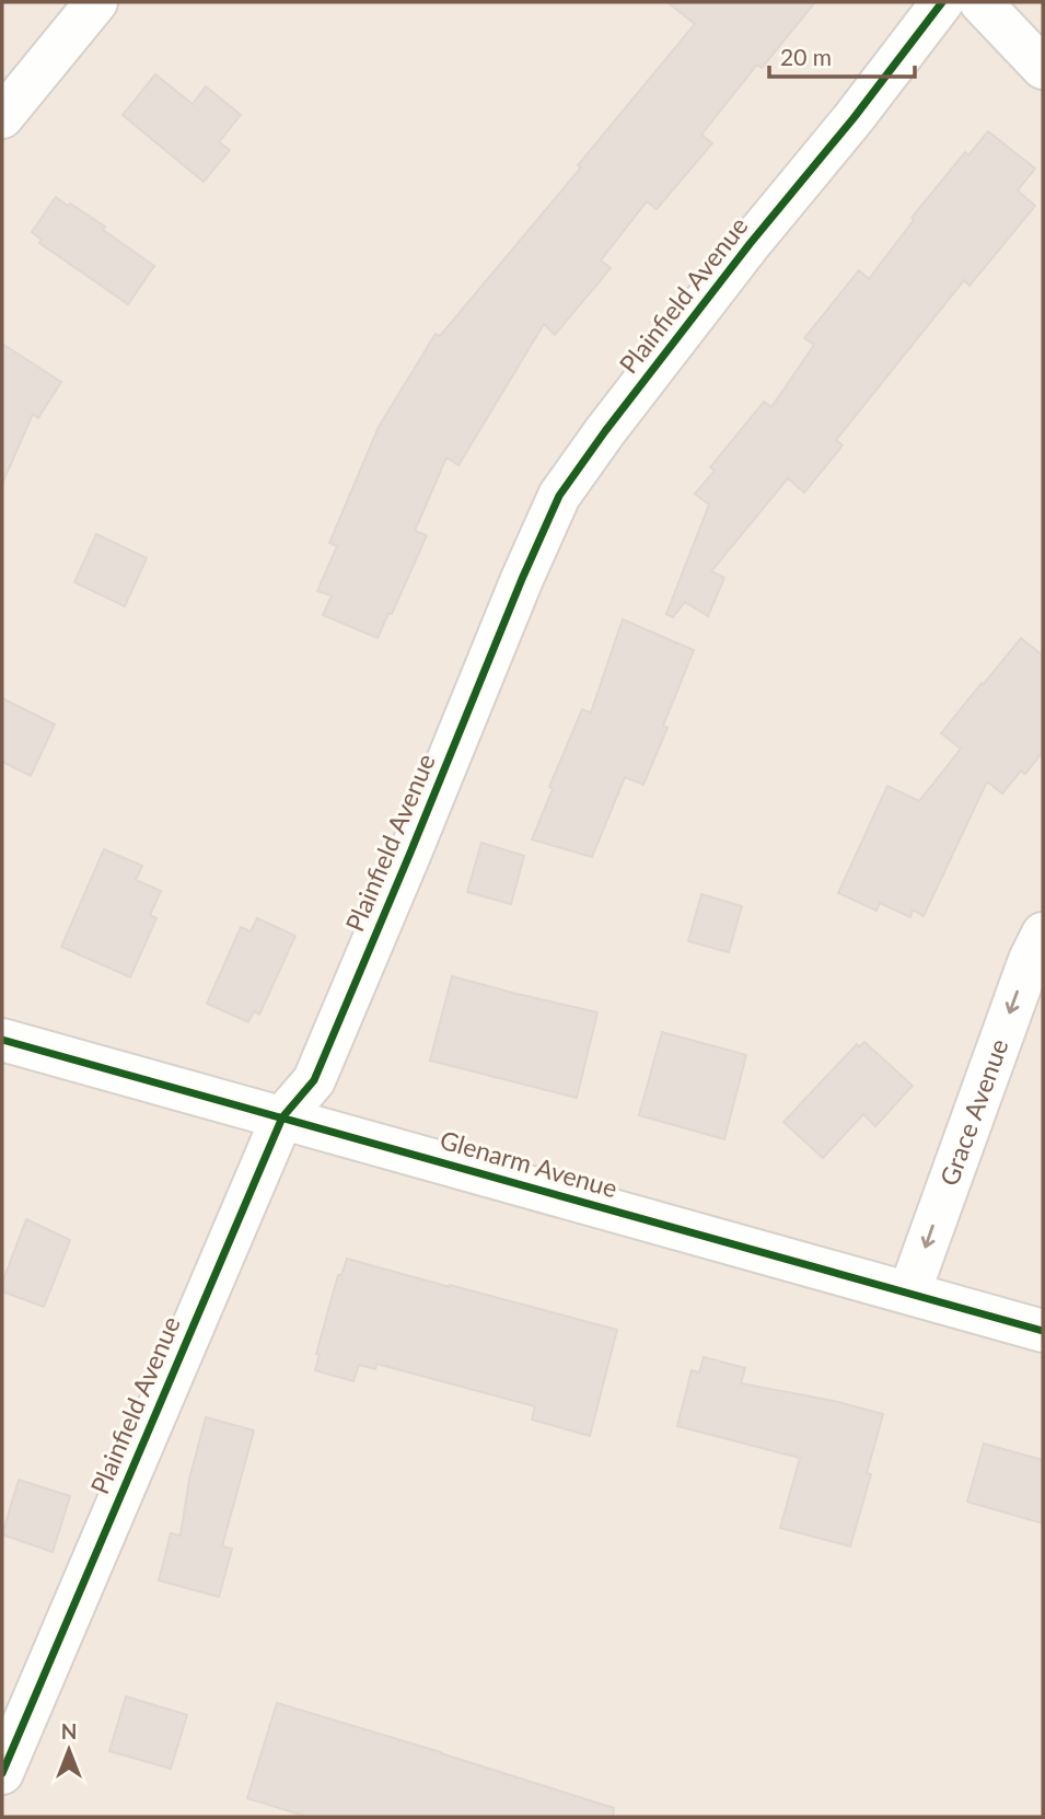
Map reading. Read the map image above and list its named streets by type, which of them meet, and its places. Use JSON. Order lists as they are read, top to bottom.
{
  "streets": {
    "street": ["Plainfield Avenue", "Grace Avenue", "Glenarm Avenue"]
  },
  "crossings": [
    ["Plainfield Avenue", "Glenarm Avenue"],
    ["Grace Avenue", "Glenarm Avenue"]
  ],
  "one_way": ["Grace Avenue"],
  "scale_bar": "20 m",
  "north": "top"
}
